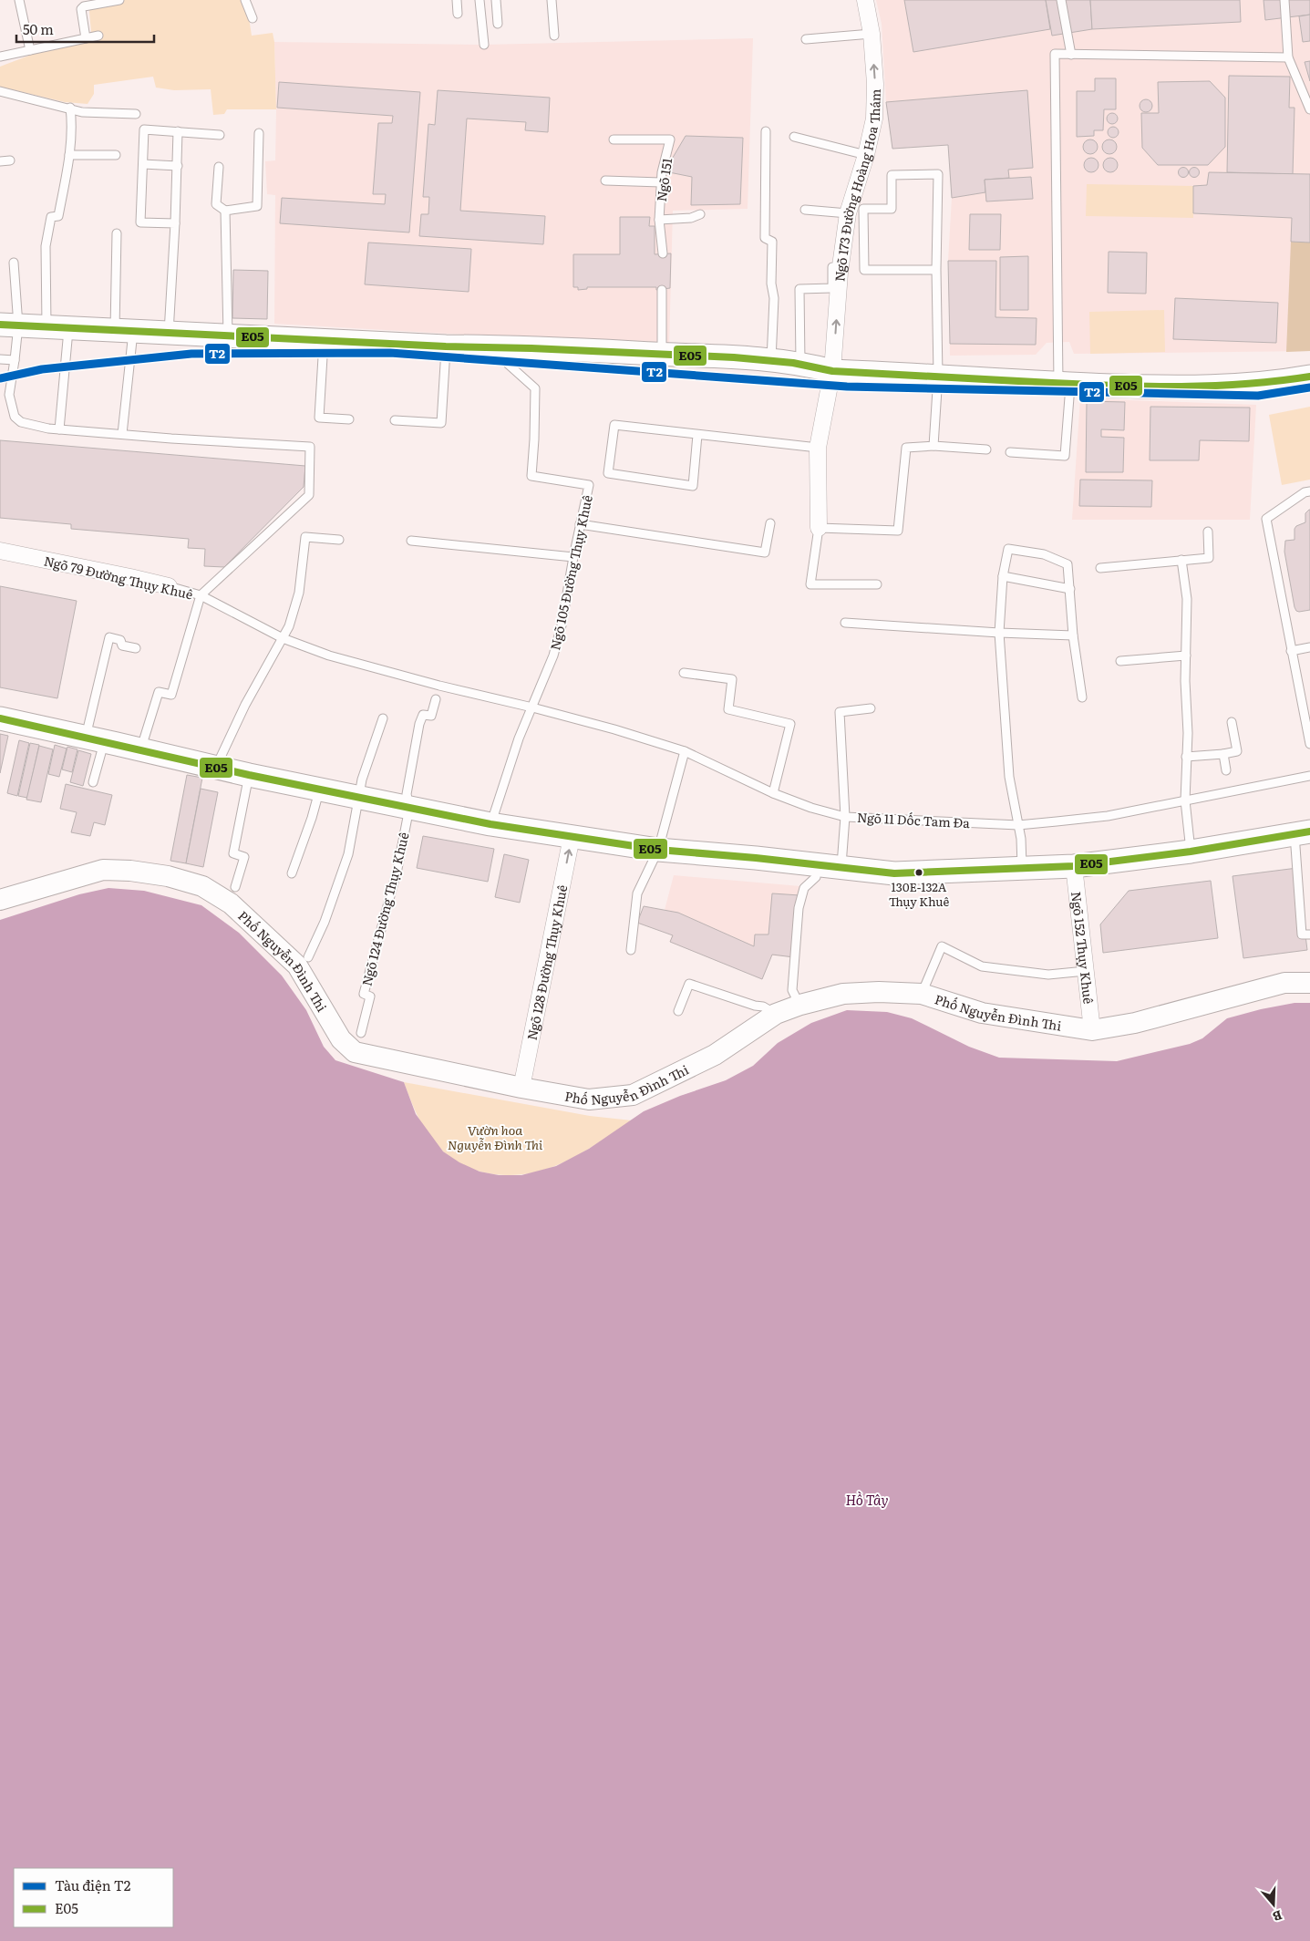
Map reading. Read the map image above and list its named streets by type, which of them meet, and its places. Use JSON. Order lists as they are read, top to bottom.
{
  "streets": {
    "street": [
      "Ngõ 173 Đường Hoàng Hoa Thám",
      "Ngõ 79 Đường Thụy Khuê",
      "Ngõ 152 Thụy Khuê",
      "Phố Nguyễn Đình Thi",
      "Ngõ 128 Đường Thụy Khuê"
    ],
    "lane": [
      "Ngõ 151",
      "Ngõ 105 Đường Thụy Khuê",
      "Ngõ 11 Dốc Tam Đa",
      "Ngõ 124 Đường Thụy Khuê"
    ]
  },
  "crossings": [
    ["Ngõ 105 Đường Thụy Khuê", "Ngõ 79 Đường Thụy Khuê"],
    ["Ngõ 105 Đường Thụy Khuê", "Ngõ 11 Dốc Tam Đa"],
    ["Ngõ 79 Đường Thụy Khuê", "Ngõ 11 Dốc Tam Đa"],
    ["Ngõ 152 Thụy Khuê", "Phố Nguyễn Đình Thi"],
    ["Phố Nguyễn Đình Thi", "Ngõ 128 Đường Thụy Khuê"]
  ],
  "one_way": ["Ngõ 173 Đường Hoàng Hoa Thám", "Ngõ 128 Đường Thụy Khuê"],
  "water": ["Hồ Tây"],
  "parks": ["Vườn hoa Nguyễn Đình Thi"],
  "places": ["130E-132A Thụy Khuê"],
  "lines": ["transit line E05", "metro line T2"],
  "legend": ["Tàu điện T2", "E05"],
  "scale_bar": "50 m",
  "north": "bottom"
}
